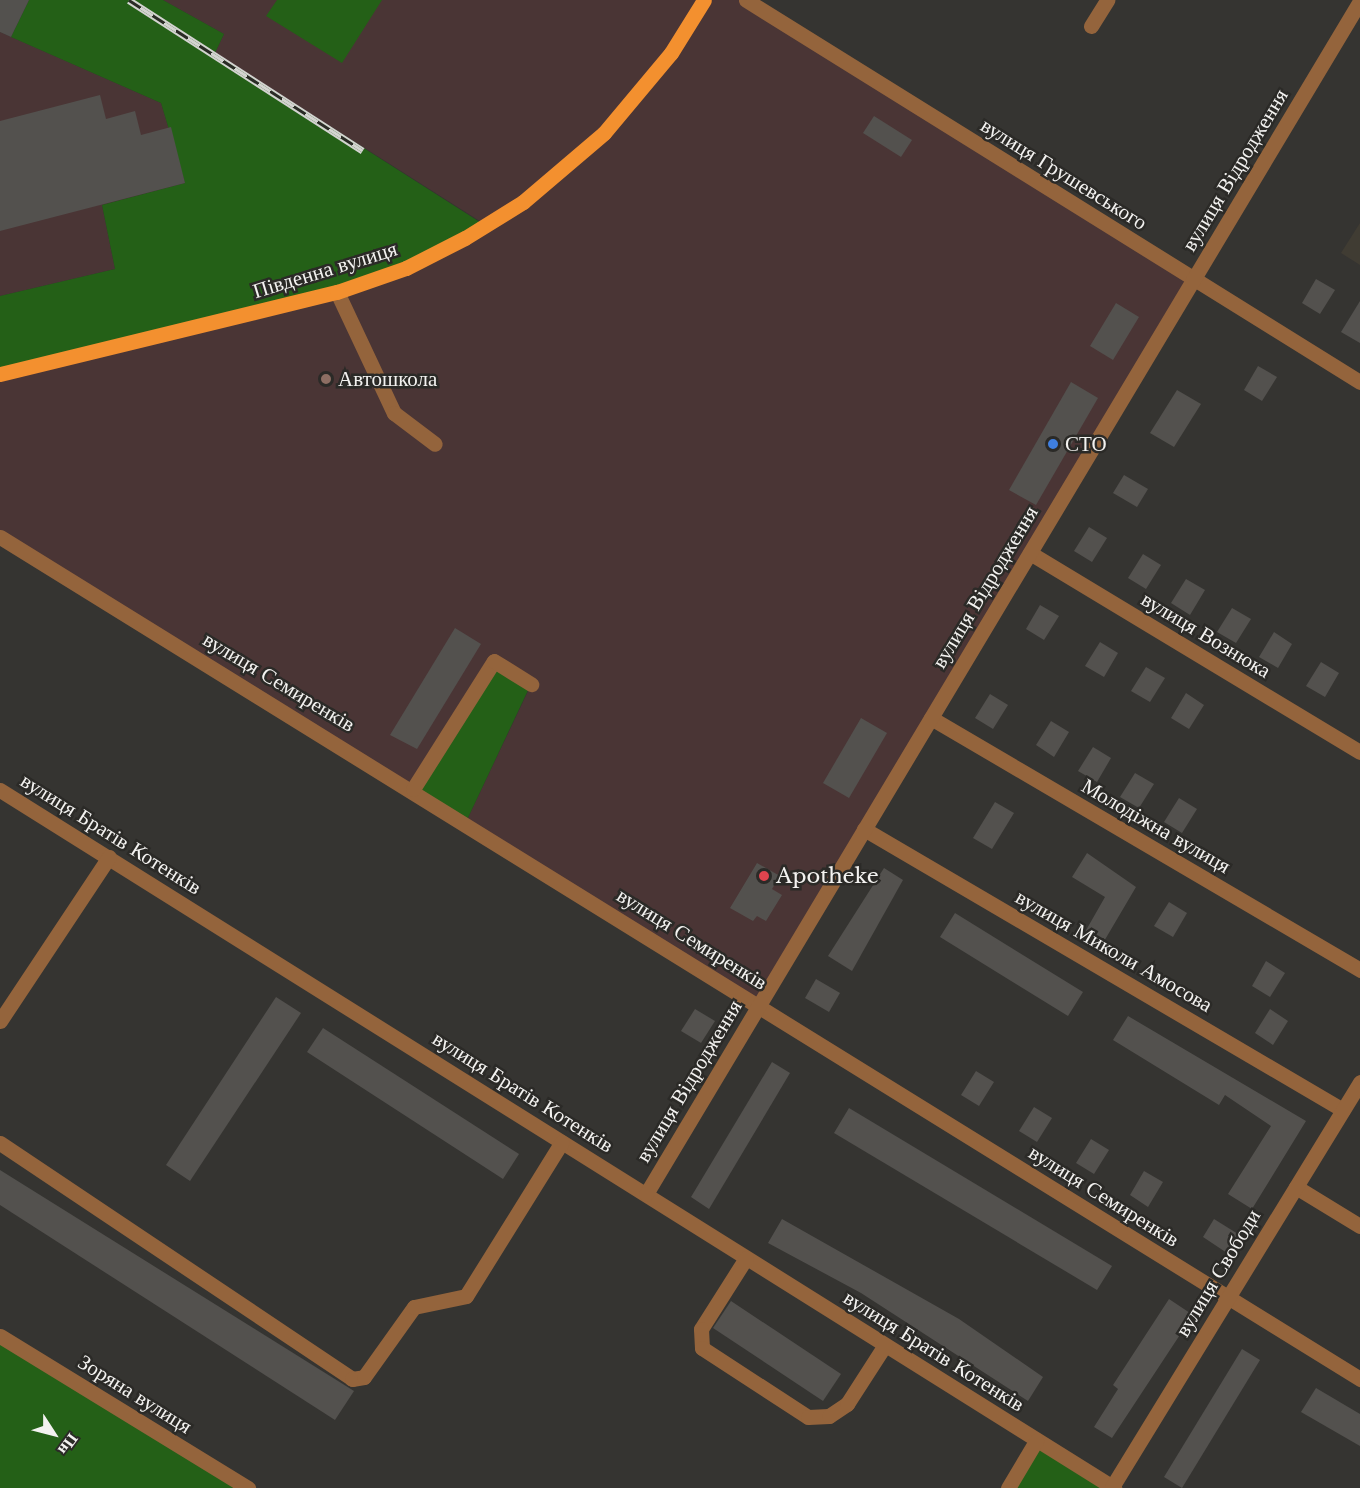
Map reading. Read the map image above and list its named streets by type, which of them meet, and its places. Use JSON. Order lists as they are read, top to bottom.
{
  "streets": {
    "main road": ["Південна вулиця"],
    "street": [
      "вулиця Відродження",
      "вулиця Грушевського",
      "вулиця Вознюка",
      "вулиця Семиренків",
      "Молодіжна вулиця",
      "вулиця Братів Котенків",
      "вулиця Миколи Амосова",
      "вулиця Свободи",
      "Зоряна вулиця"
    ]
  },
  "crossings": [
    ["вулиця Відродження", "вулиця Грушевського"],
    ["вулиця Відродження", "вулиця Вознюка"],
    ["вулиця Відродження", "вулиця Семиренків"],
    ["вулиця Відродження", "Молодіжна вулиця"],
    ["вулиця Відродження", "вулиця Братів Котенків"],
    ["вулиця Відродження", "вулиця Миколи Амосова"],
    ["вулиця Семиренків", "вулиця Свободи"],
    ["вулиця Братів Котенків", "вулиця Свободи"],
    ["вулиця Миколи Амосова", "вулиця Свободи"]
  ],
  "places": ["Автошкола", "СТО", "Apotheke"],
  "north": "bottom right"
}
